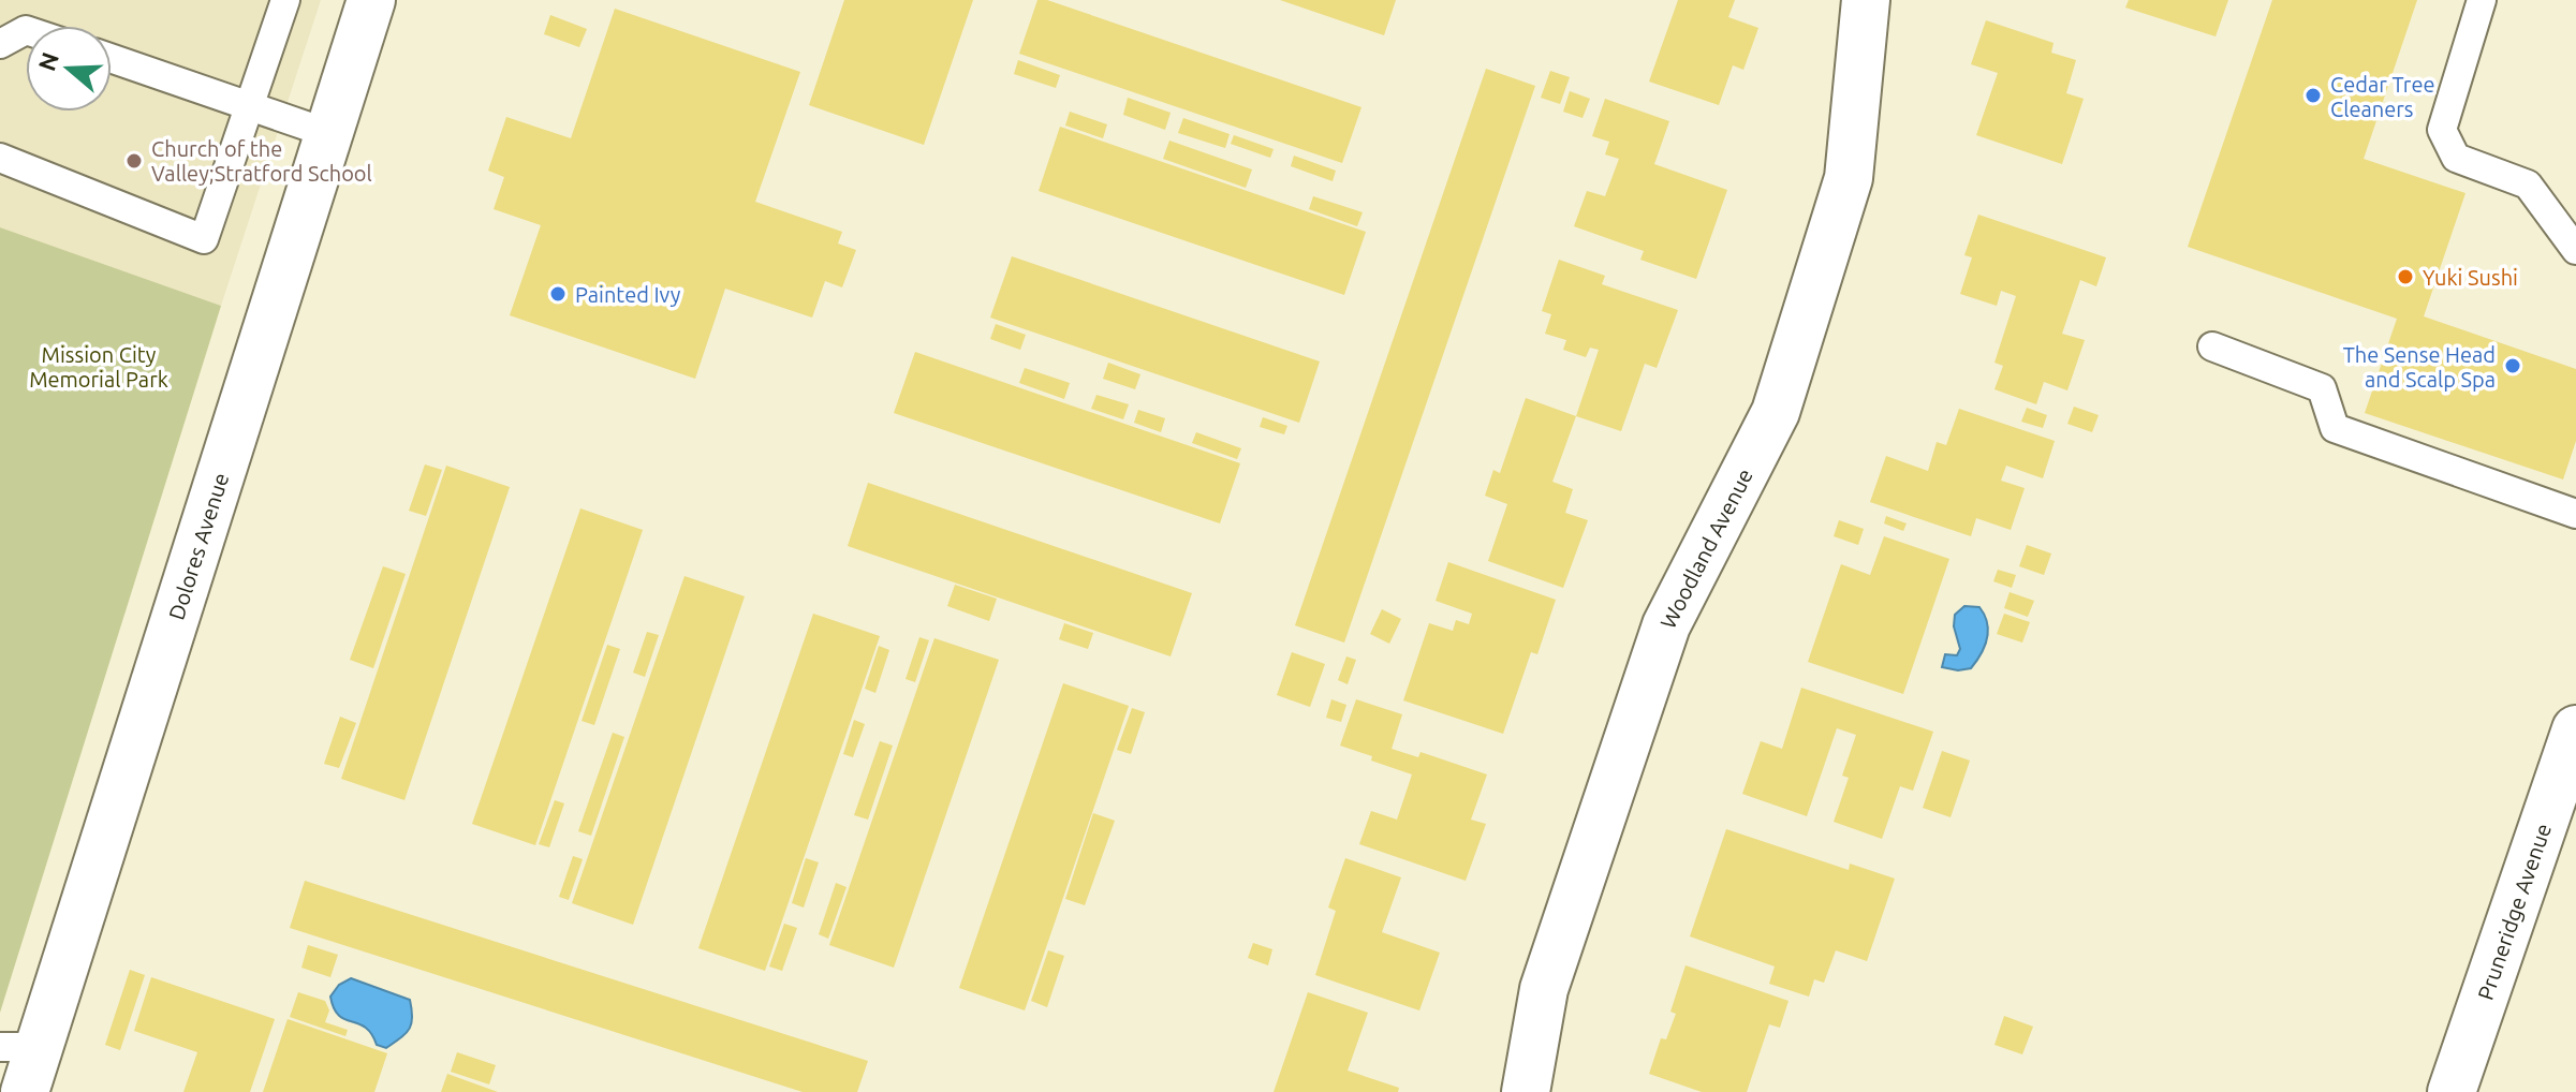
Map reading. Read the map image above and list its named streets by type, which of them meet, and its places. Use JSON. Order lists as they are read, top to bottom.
{
  "streets": {
    "street": ["Dolores Avenue", "Woodland Avenue", "Pruneridge Avenue"]
  },
  "parks": ["Mission City Memorial Park"],
  "places": [
    "Cedar Tree Cleaners",
    "Church of the Valley;Stratford School",
    "Yuki Sushi",
    "Painted Ivy",
    "The Sense Head and Scalp Spa"
  ],
  "north": "left"
}
